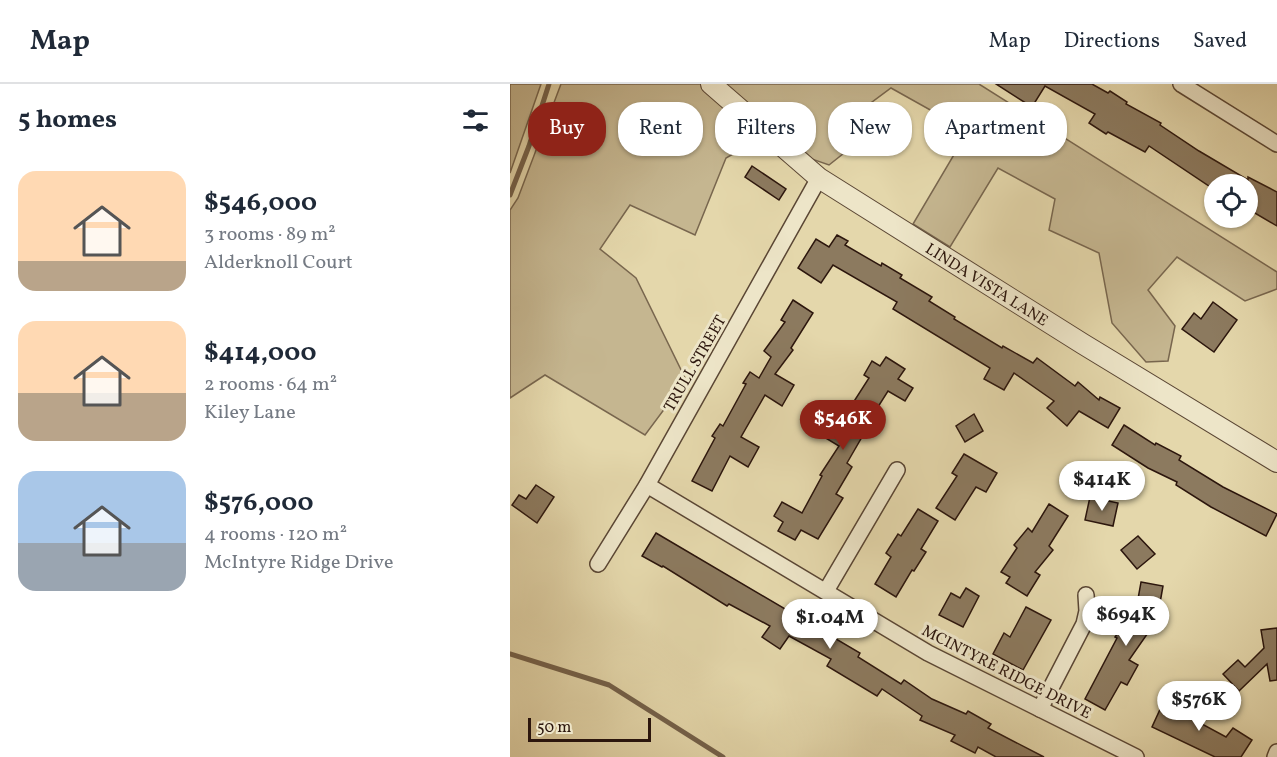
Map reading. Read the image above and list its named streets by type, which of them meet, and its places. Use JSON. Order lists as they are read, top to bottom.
{
  "streets": {
    "street": ["LINDA VISTA LANE", "TRULL STREET", "MCINTYRE RIDGE DRIVE"]
  },
  "crossings": [
    ["LINDA VISTA LANE", "TRULL STREET"],
    ["TRULL STREET", "MCINTYRE RIDGE DRIVE"]
  ],
  "scale_bar": "50 m",
  "page": {
    "header": "Map",
    "nav": ["Map", "Directions", "Saved"],
    "heading": "5 homes",
    "chip": [
      "Buy",
      "Rent",
      "Filters",
      "New",
      "Apartment"
    ],
    "list": [
      {
        "name": "$546,000",
        "note": "3 rooms · 89 m² · Alderknoll Court"
      },
      {
        "name": "$414,000",
        "note": "2 rooms · 64 m² · Kiley Lane"
      },
      {
        "name": "$576,000",
        "note": "4 rooms · 120 m² · McIntyre Ridge Drive"
      }
    ],
    "price": [
      "$546K",
      "$414K",
      "$694K",
      "$1.04M",
      "$576K"
    ],
    "scale": "50 m"
  }
}
